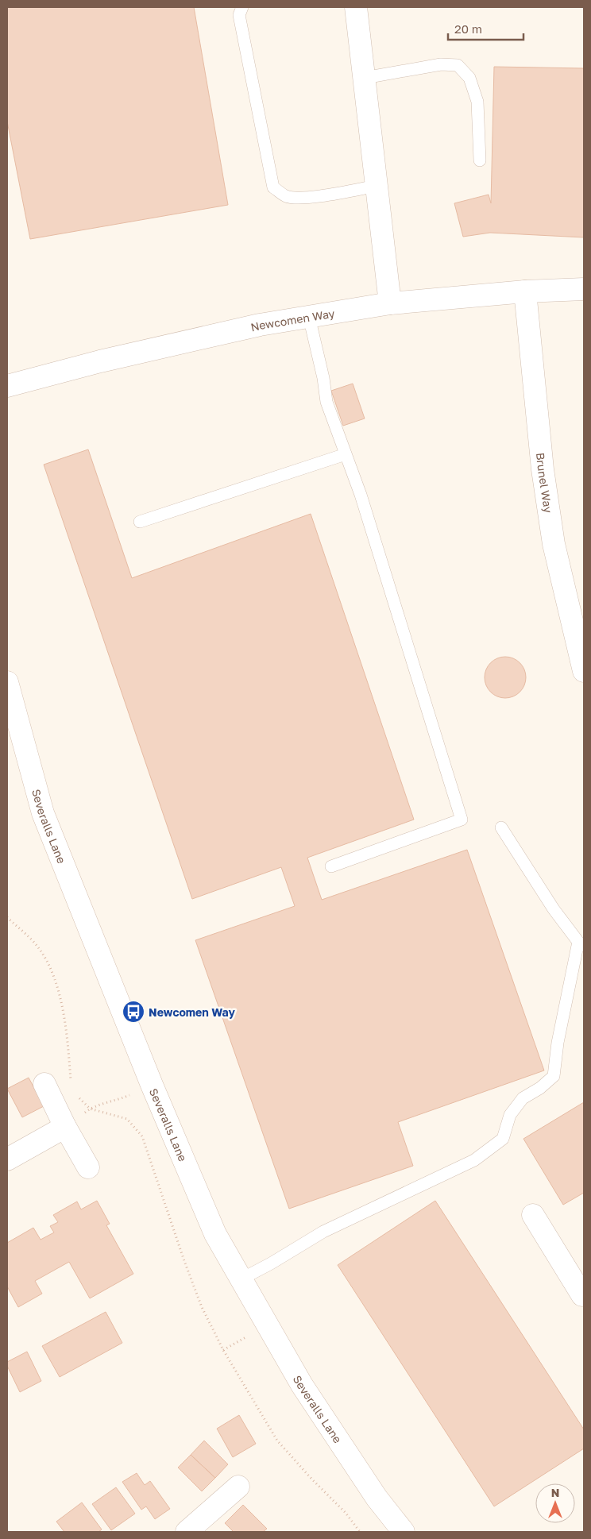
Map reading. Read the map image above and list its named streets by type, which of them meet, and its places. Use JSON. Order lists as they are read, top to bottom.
{
  "streets": {
    "street": ["Newcomen Way", "Brunel Way", "Severalls Lane"]
  },
  "crossings": [
    ["Newcomen Way", "Brunel Way"]
  ],
  "places": {
    "bus stop": ["Newcomen Way"]
  },
  "scale_bar": "20 m",
  "north": "top"
}
